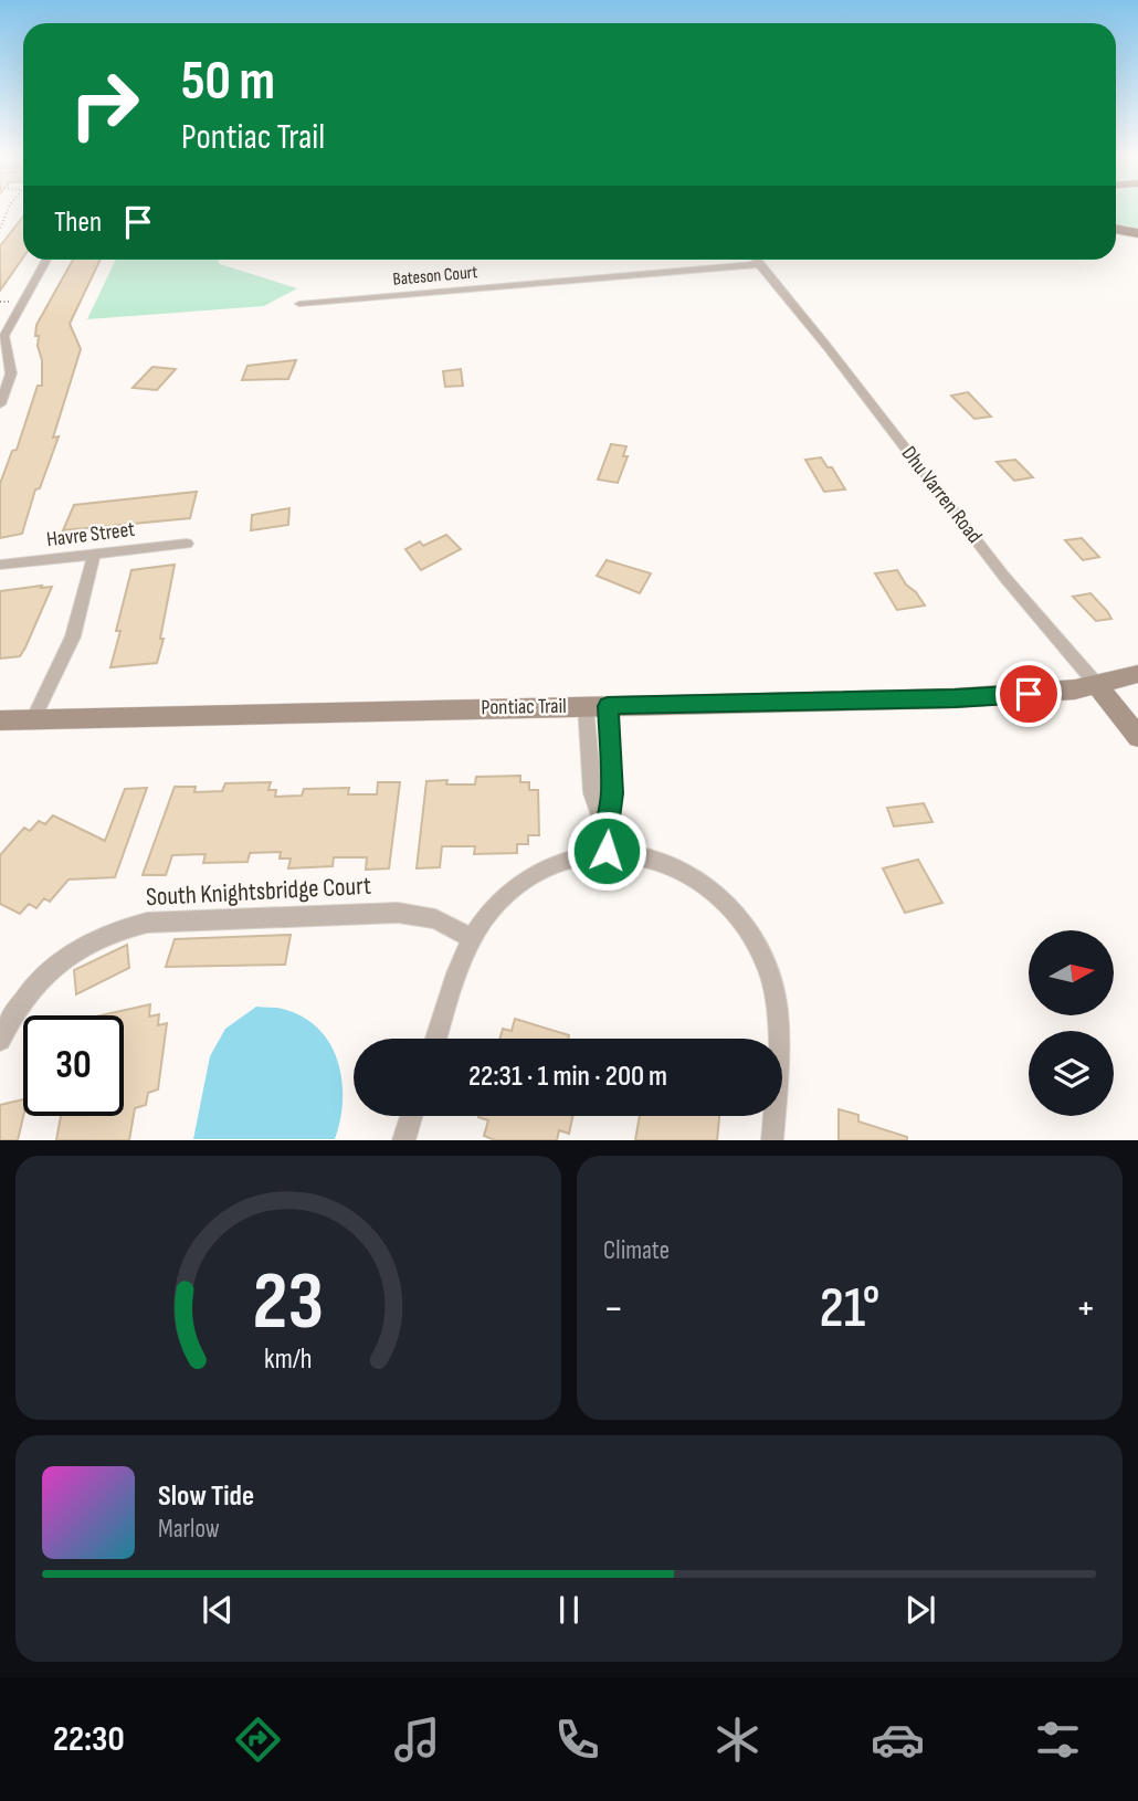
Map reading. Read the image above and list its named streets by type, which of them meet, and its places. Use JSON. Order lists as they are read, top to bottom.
{
  "streets": {
    "main road": ["Dhu Varren Road", "Pontiac Trail"],
    "street": ["Bateson Court", "Havre Street", "South Knightsbridge Court"]
  },
  "crossings": [
    ["Bateson Court", "Dhu Varren Road"],
    ["Dhu Varren Road", "Pontiac Trail"]
  ],
  "north": "right",
  "page": {
    "turn": ["50 m", "Pontiac Trail"],
    "then": "Then",
    "limit": "30",
    "trip": "22:31 · 1 min · 200 m",
    "tile": "Climate",
    "heat": ["−", "21°", "+"],
    "song": ["Slow Tide", "Marlow"],
    "tabs": "22:30",
    "gauge": ["23", "km/h"]
  }
}
